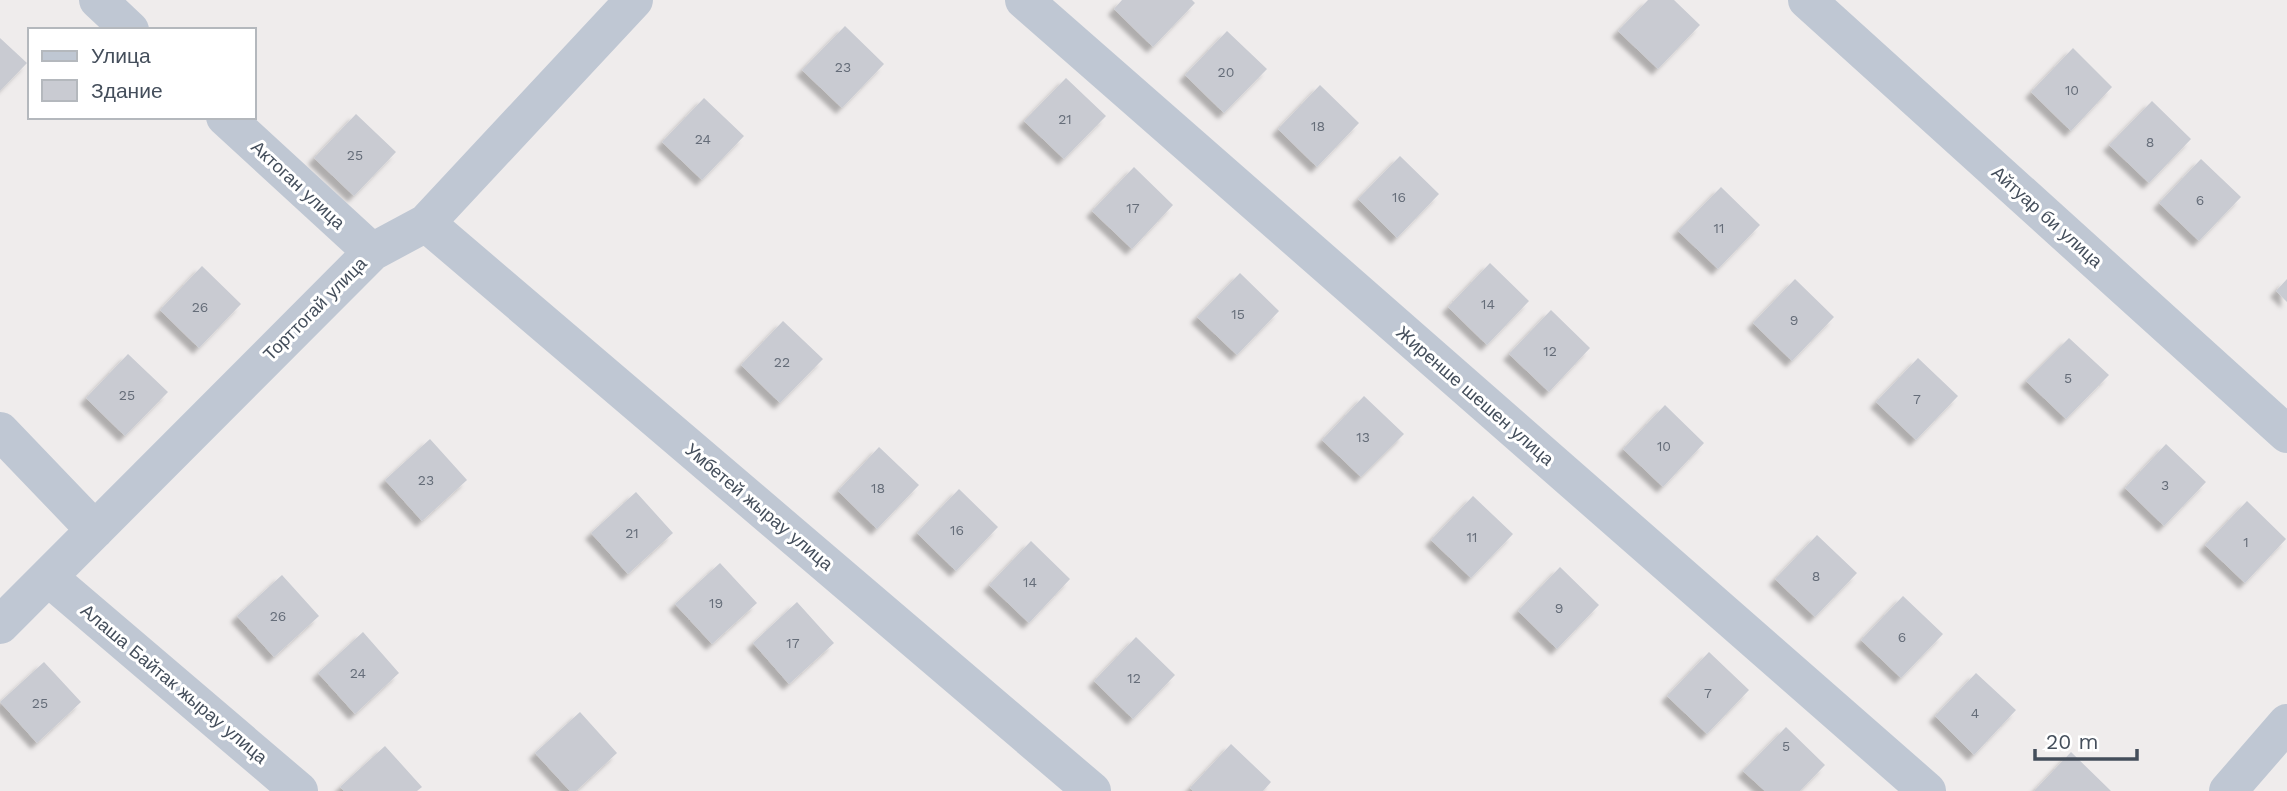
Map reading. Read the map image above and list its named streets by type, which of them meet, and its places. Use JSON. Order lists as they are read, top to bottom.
{
  "streets": {
    "street": [
      "Актоган улица",
      "Айтуар би улица",
      "Торттогай улица",
      "Жиренше шешен улица",
      "Умбетей жырау улица",
      "Алаша Байтак жырау улица"
    ]
  },
  "crossings": [
    ["Актоган улица", "Торттогай улица"],
    ["Торттогай улица", "Умбетей жырау улица"],
    ["Торттогай улица", "Алаша Байтак жырау улица"]
  ],
  "house_numbers": [
    "23",
    "20",
    "10",
    "21",
    "18",
    "24",
    "8",
    "25",
    "16",
    "6",
    "17",
    "11",
    "14",
    "26",
    "15",
    "9",
    "12",
    "22",
    "5",
    "25",
    "7",
    "13",
    "10",
    "23",
    "3",
    "18",
    "16",
    "21",
    "11",
    "1",
    "8",
    "14",
    "19",
    "9",
    "26",
    "6",
    "17",
    "24",
    "12",
    "7",
    "25",
    "4",
    "5"
  ],
  "legend": ["Улица", "Здание"],
  "scale_bar": "20 m"
}
